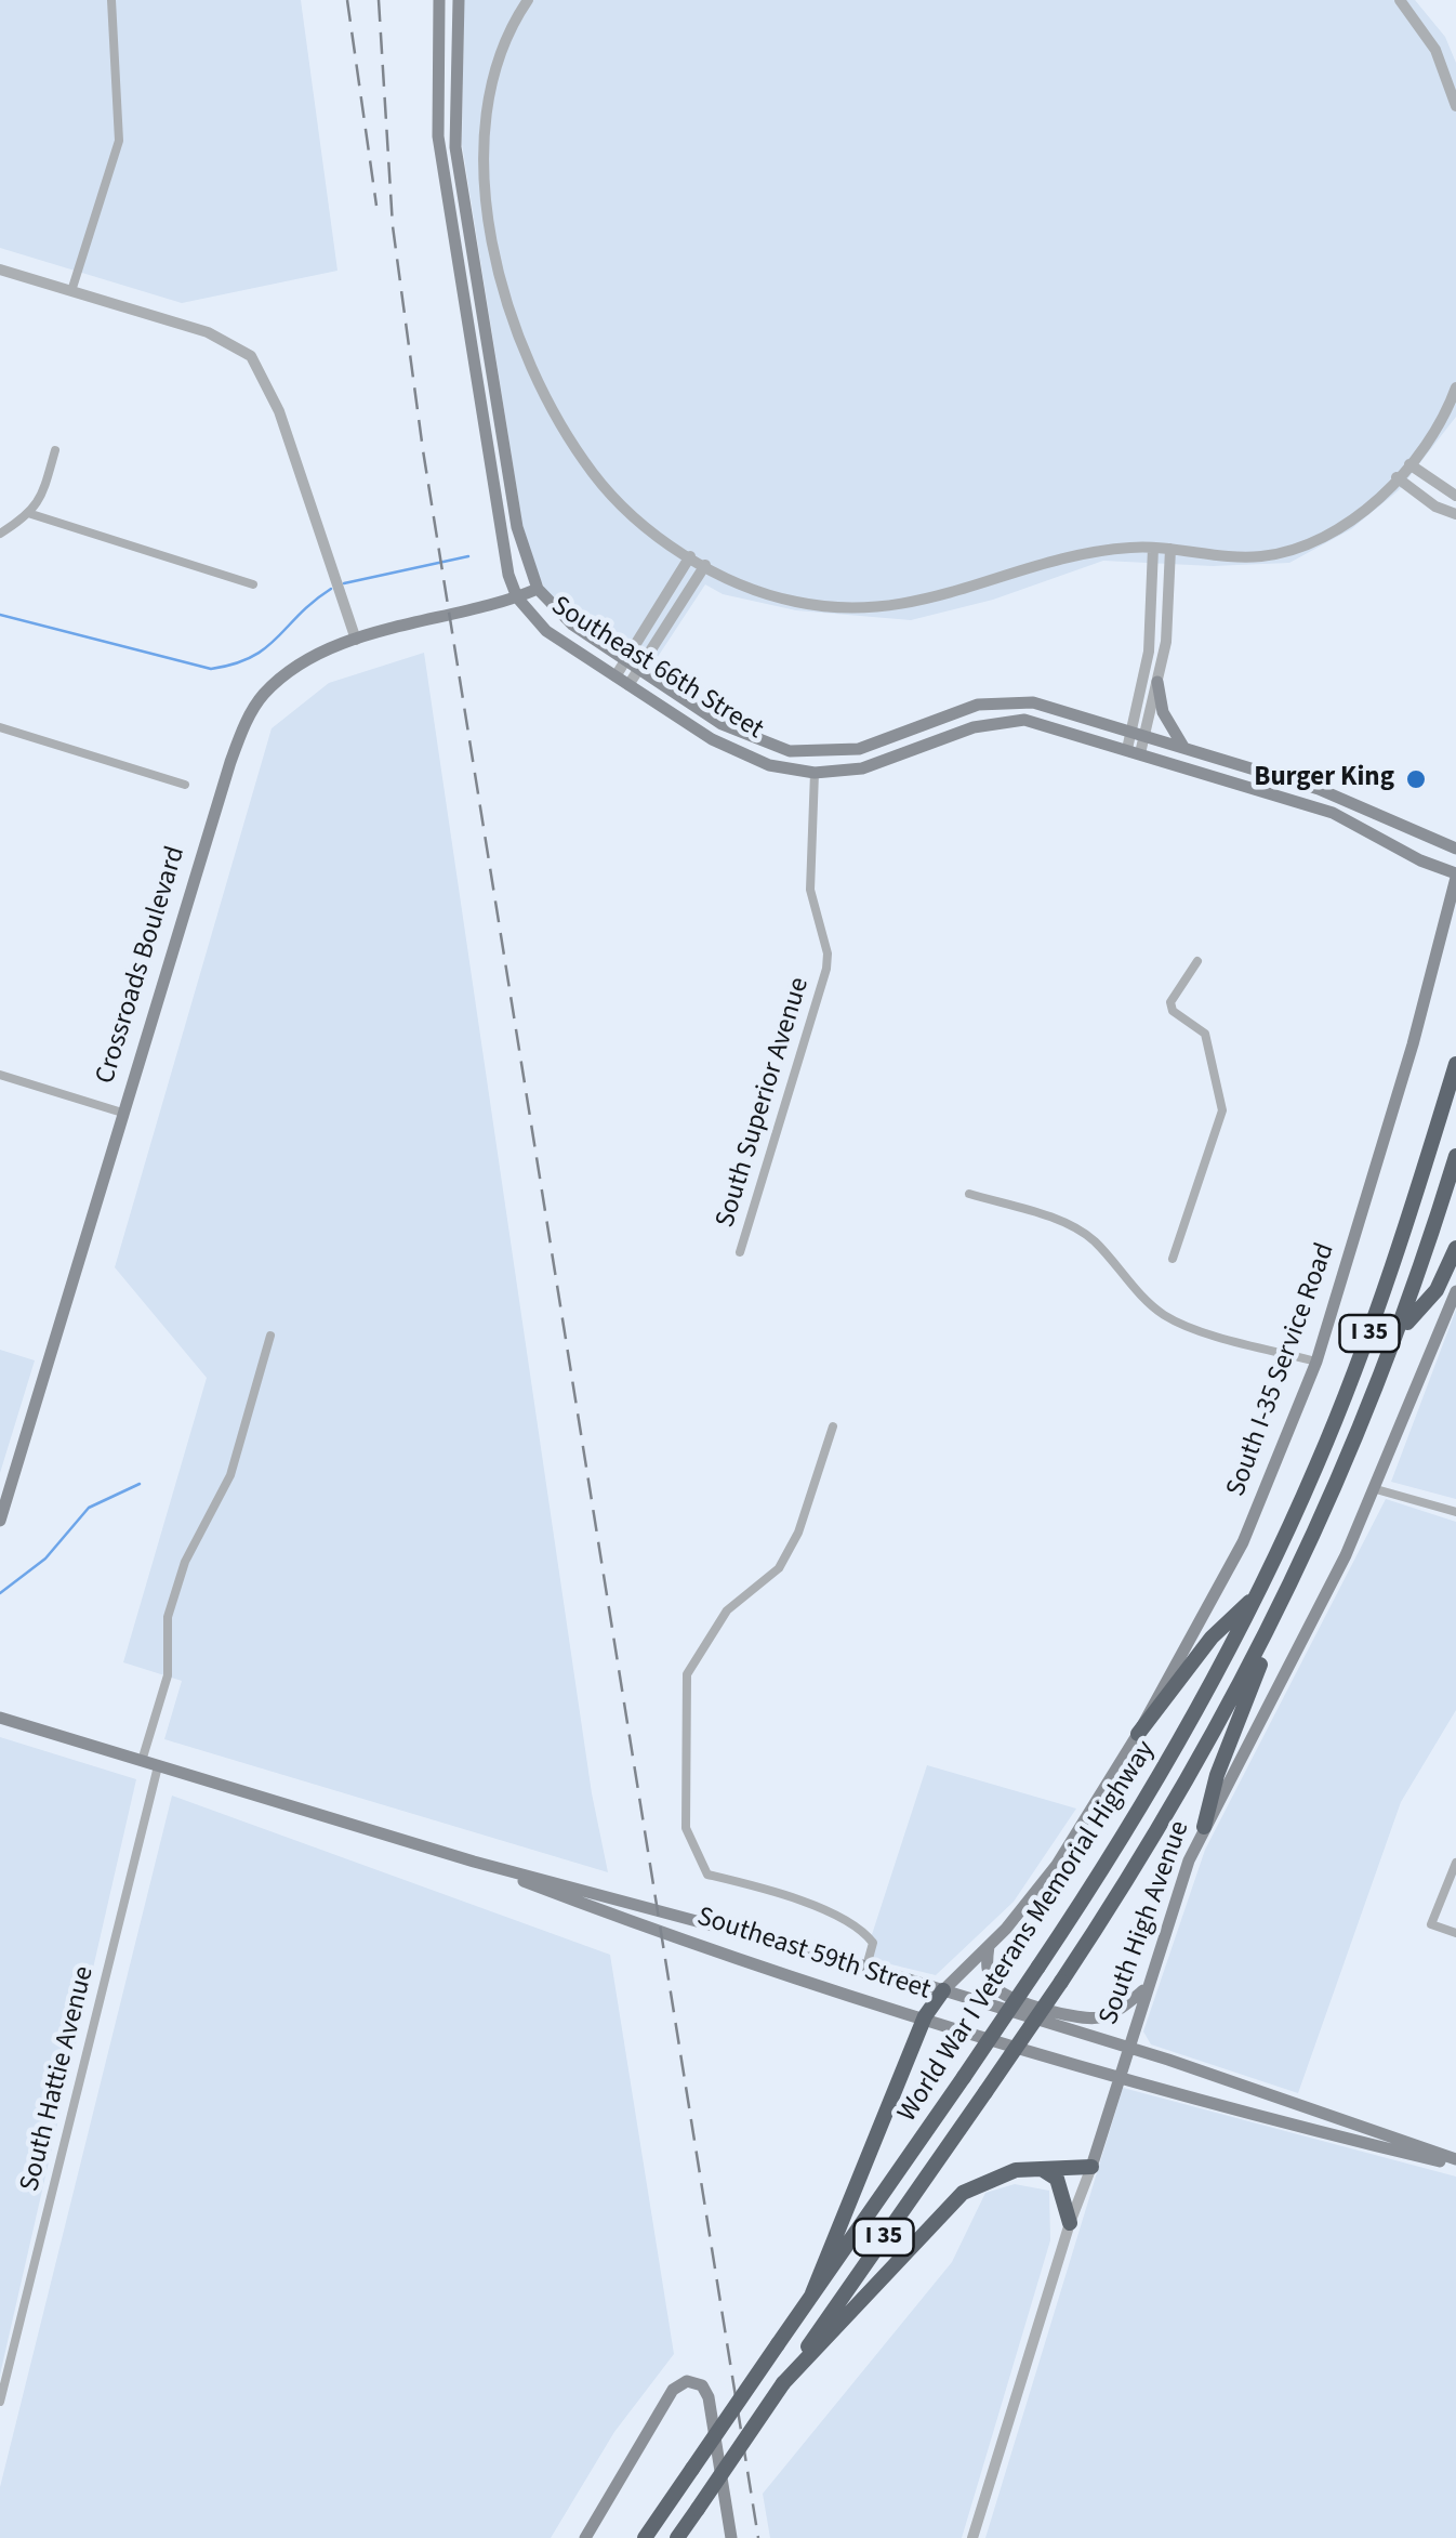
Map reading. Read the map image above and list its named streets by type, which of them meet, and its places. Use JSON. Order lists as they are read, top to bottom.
{
  "streets": {
    "highway": ["I 35", "World War I Veterans Memorial Highway"],
    "main road": [
      "Southeast 66th Street",
      "Crossroads Boulevard",
      "South I-35 Service Road",
      "South High Avenue",
      "Southeast 59th Street"
    ],
    "street": ["South Superior Avenue", "South Hattie Avenue"]
  },
  "crossings": [
    ["Southeast 66th Street", "Crossroads Boulevard"],
    ["Southeast 66th Street", "South Superior Avenue"],
    ["Southeast 66th Street", "South I-35 Service Road"],
    ["South I-35 Service Road", "Southeast 59th Street"],
    ["South High Avenue", "Southeast 59th Street"],
    ["Southeast 59th Street", "South Hattie Avenue"]
  ],
  "places": ["Burger King"]
}
